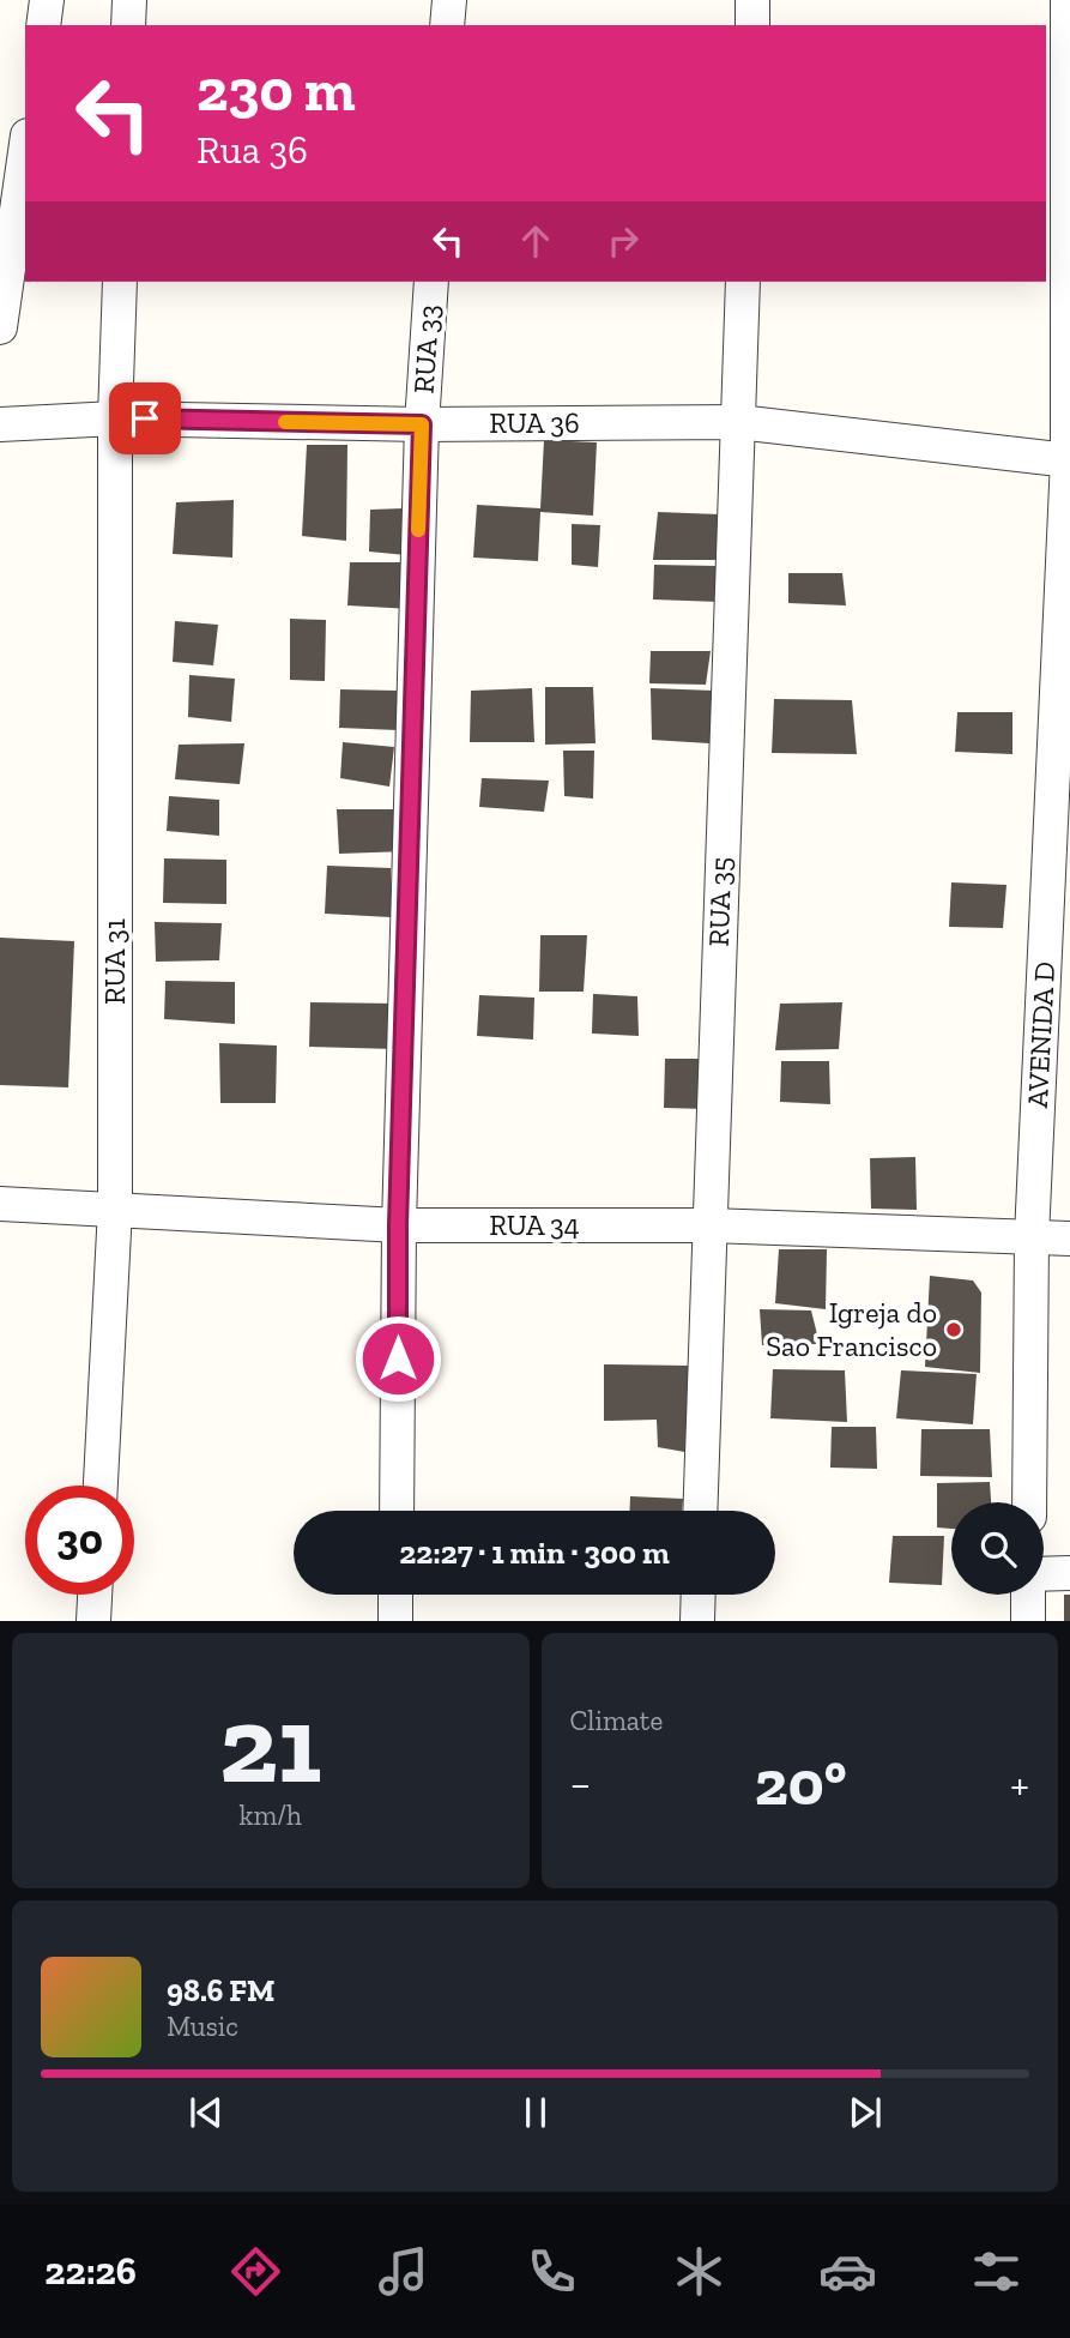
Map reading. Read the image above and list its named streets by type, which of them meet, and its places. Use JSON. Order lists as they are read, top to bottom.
{
  "streets": {
    "street": [
      "RUA 33",
      "RUA 36",
      "RUA 35",
      "RUA 31",
      "AVENIDA D",
      "RUA 34"
    ]
  },
  "crossings": [
    ["RUA 33", "RUA 36"],
    ["RUA 33", "RUA 34"],
    ["RUA 36", "RUA 35"],
    ["RUA 36", "RUA 31"],
    ["RUA 36", "AVENIDA D"],
    ["RUA 35", "RUA 34"],
    ["RUA 31", "RUA 34"],
    ["AVENIDA D", "RUA 34"]
  ],
  "places": ["Igreja do Sao Francisco"],
  "page": {
    "turn": ["230 m", "Rua 36"],
    "limit": "30",
    "trip": "22:27 · 1 min · 300 m",
    "tile": [
      ["21", "km/h"],
      "Climate"
    ],
    "heat": ["−", "20°", "+"],
    "song": ["98.6 FM", "Music"],
    "tabs": "22:26"
  }
}
